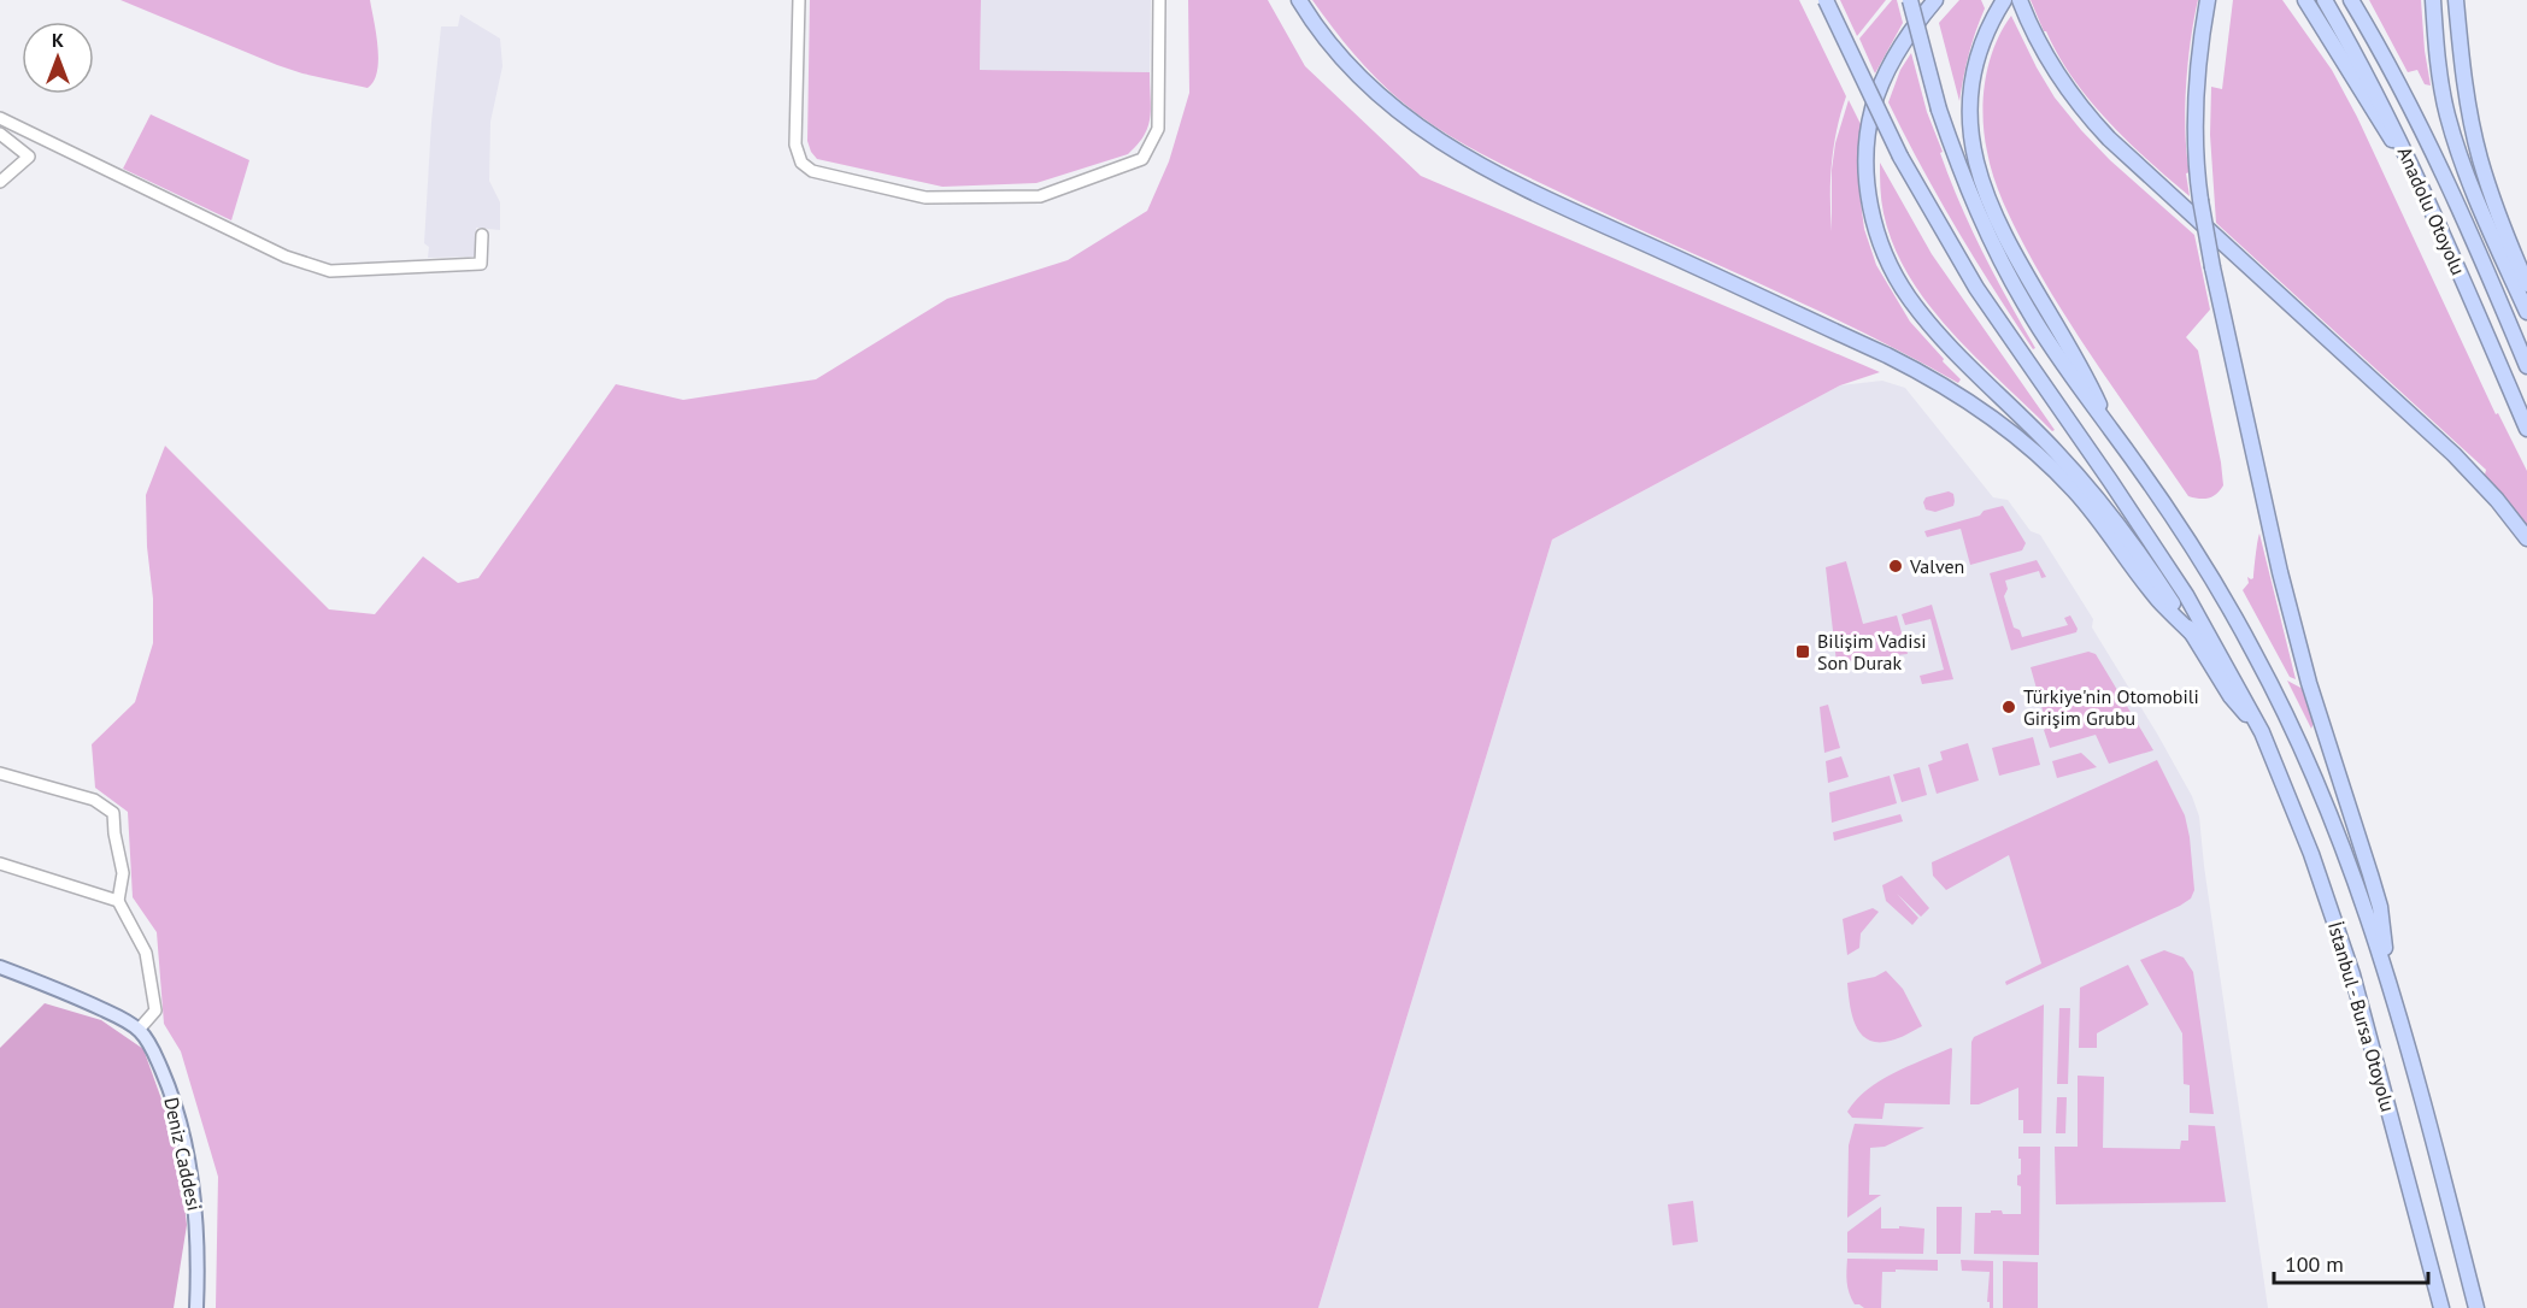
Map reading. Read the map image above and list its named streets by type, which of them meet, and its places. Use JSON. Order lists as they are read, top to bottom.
{
  "streets": {
    "highway": ["Anadolu Otoyolu", "İstanbul - Bursa Otoyolu"],
    "main road": ["Deniz Caddesi"]
  },
  "places": {
    "other": ["Valven", "Türkiye'nin Otomobili Girişim Grubu"],
    "transit": ["Bilişim Vadisi Son Durak"]
  },
  "scale_bar": "100 m",
  "north": "top"
}
